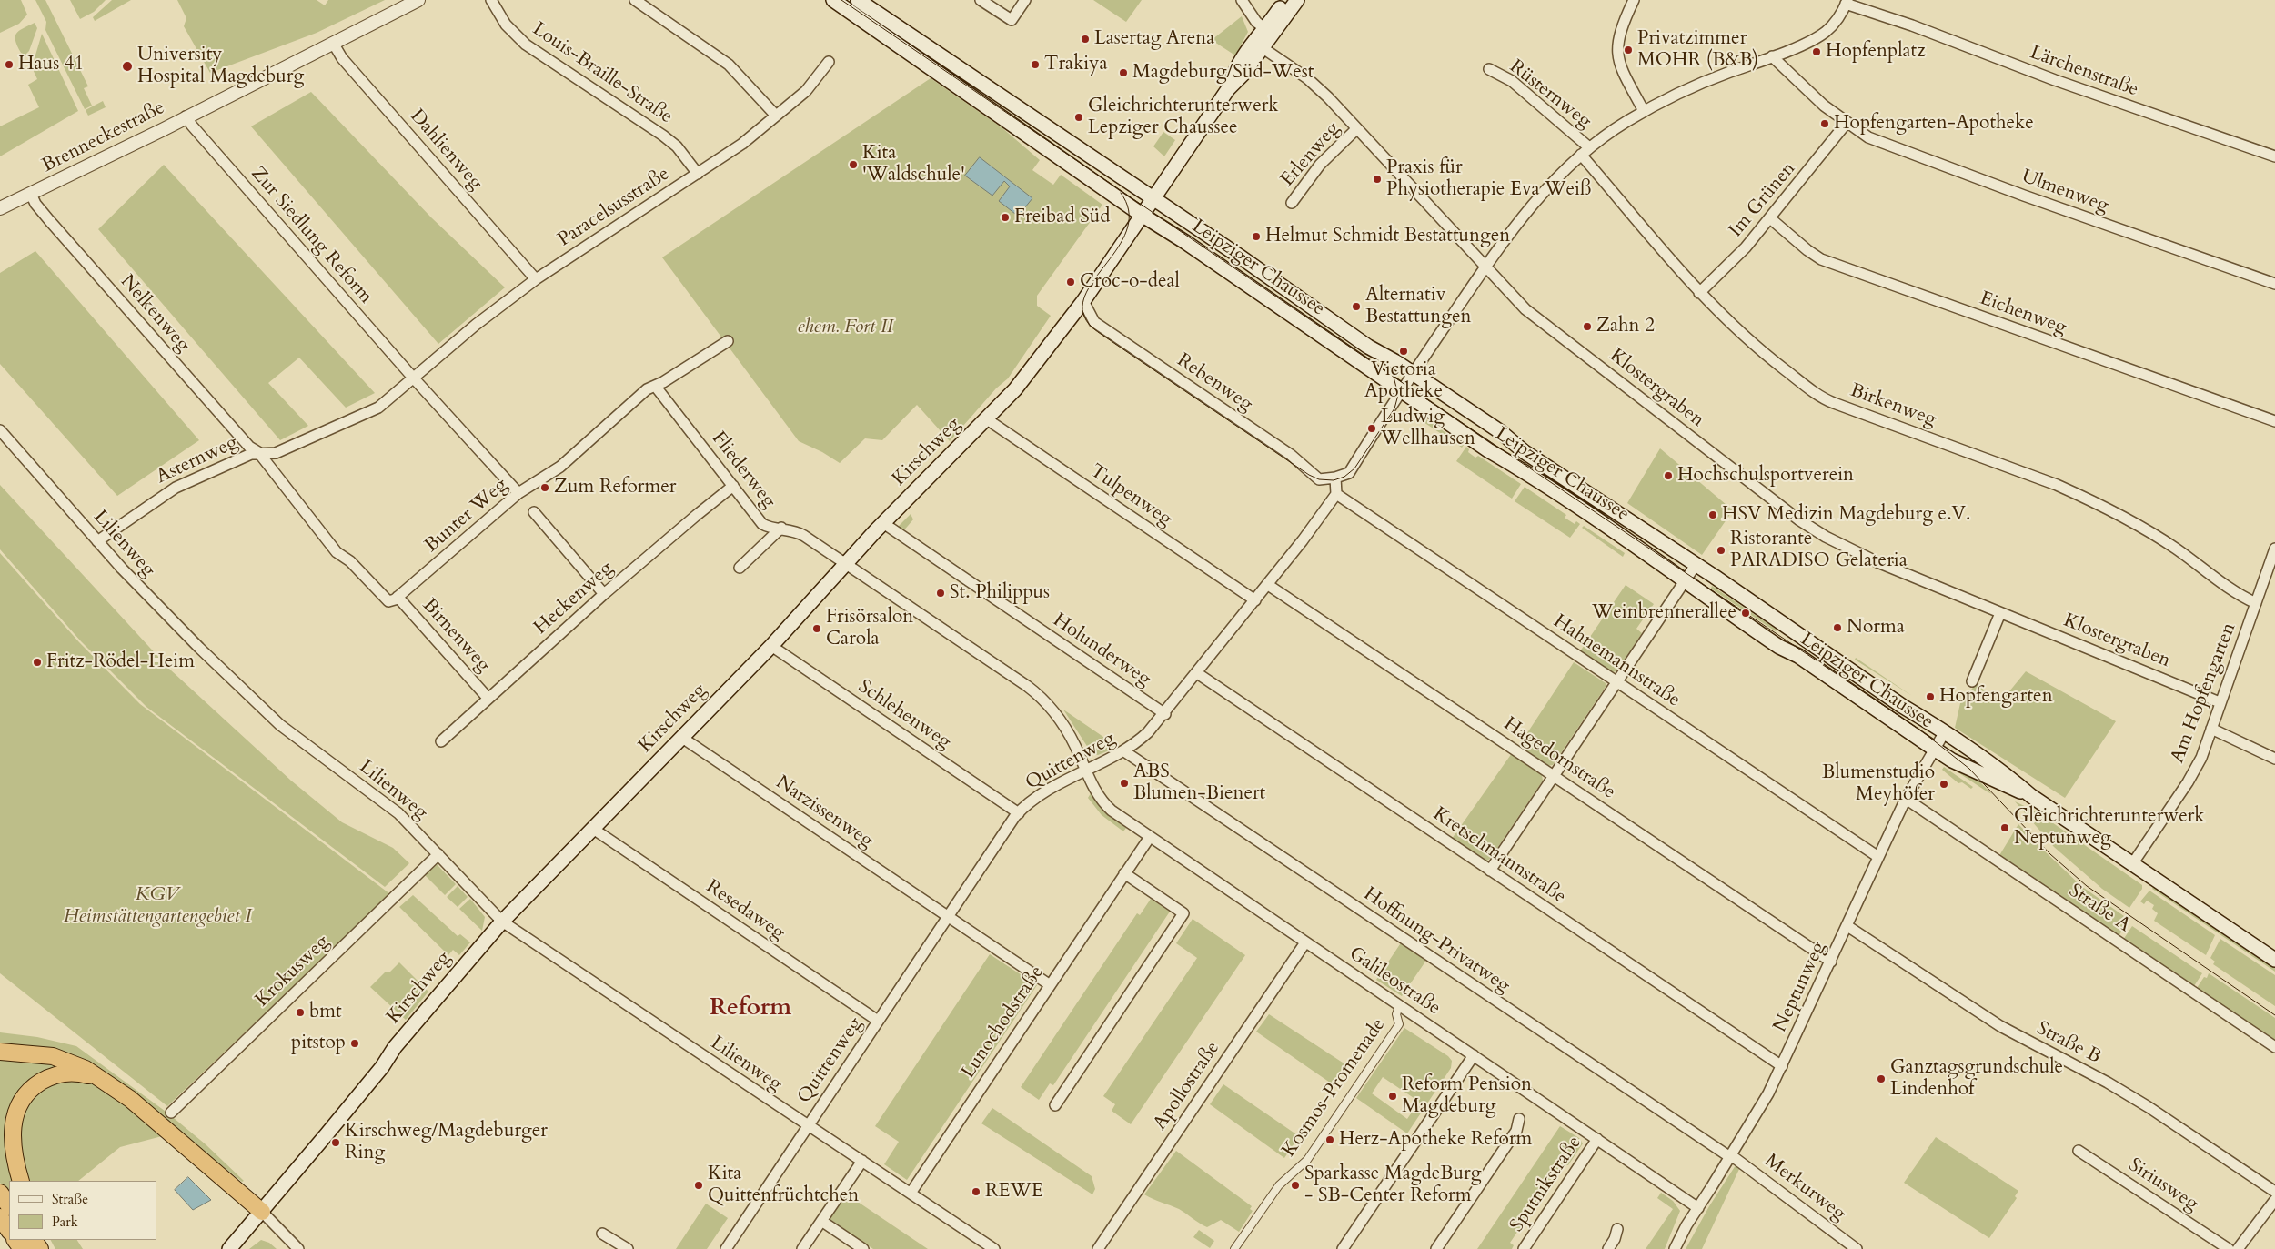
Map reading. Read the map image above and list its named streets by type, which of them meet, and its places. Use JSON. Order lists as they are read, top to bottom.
{
  "streets": {
    "main road": ["Leipziger Chaussee", "Kirschweg"],
    "street": [
      "Lärchenstraße",
      "Louis-Braille-Straße",
      "Rüsternweg",
      "Brenneckestraße",
      "Dahlienweg",
      "Erlenweg",
      "Ulmenweg",
      "Im Grünen",
      "Paracelsusstraße",
      "Zur Siedlung Reform",
      "Nelkenweg",
      "Eichenweg",
      "Rebenweg",
      "Klostergraben",
      "Birkenweg",
      "Asternweg",
      "Fliederweg",
      "Tulpenweg",
      "Bunter Weg",
      "Lilienweg",
      "Heckenweg",
      "Birnenweg",
      "Holunderweg",
      "Hahnemannstraße",
      "Am Hopfengarten",
      "Schlehenweg",
      "Hagedornstraße",
      "Quittenweg",
      "Narzissenweg",
      "Kretschmannstraße",
      "Straße A",
      "Resedaweg",
      "Hoffnung-Privatweg",
      "Krokusweg",
      "Galileostraße",
      "Neptunweg",
      "Lunochodstraße",
      "Straße B",
      "Apollostraße",
      "Kosmos-Promenade",
      "Sputnikstraße",
      "Siriusweg",
      "Merkurweg"
    ]
  },
  "crossings": [
    ["Louis-Braille-Straße", "Paracelsusstraße"],
    ["Rüsternweg", "Birkenweg"],
    ["Brenneckestraße", "Dahlienweg"],
    ["Brenneckestraße", "Zur Siedlung Reform"],
    ["Brenneckestraße", "Nelkenweg"],
    ["Dahlienweg", "Paracelsusstraße"],
    ["Erlenweg", "Klostergraben"],
    ["Ulmenweg", "Im Grünen"],
    ["Im Grünen", "Eichenweg"],
    ["Im Grünen", "Birkenweg"],
    ["Paracelsusstraße", "Zur Siedlung Reform"],
    ["Paracelsusstraße", "Asternweg"],
    ["Zur Siedlung Reform", "Asternweg"],
    ["Zur Siedlung Reform", "Bunter Weg"],
    ["Leipziger Chaussee", "Kirschweg"],
    ["Leipziger Chaussee", "Am Hopfengarten"],
    ["Leipziger Chaussee", "Neptunweg"],
    ["Nelkenweg", "Asternweg"],
    ["Rebenweg", "Kirschweg"],
    ["Klostergraben", "Am Hopfengarten"],
    ["Birkenweg", "Am Hopfengarten"],
    ["Kirschweg", "Fliederweg"],
    ["Kirschweg", "Tulpenweg"],
    ["Kirschweg", "Lilienweg"],
    ["Kirschweg", "Holunderweg"],
    ["Kirschweg", "Schlehenweg"],
    ["Kirschweg", "Narzissenweg"],
    ["Kirschweg", "Resedaweg"],
    ["Asternweg", "Lilienweg"],
    ["Fliederweg", "Bunter Weg"],
    ["Fliederweg", "Heckenweg"],
    ["Tulpenweg", "Quittenweg"],
    ["Bunter Weg", "Birnenweg"],
    ["Lilienweg", "Quittenweg"],
    ["Lilienweg", "Krokusweg"],
    ["Lilienweg", "Lunochodstraße"],
    ["Heckenweg", "Birnenweg"],
    ["Holunderweg", "Quittenweg"],
    ["Hahnemannstraße", "Quittenweg"],
    ["Hahnemannstraße", "Neptunweg"],
    ["Schlehenweg", "Quittenweg"],
    ["Hagedornstraße", "Quittenweg"],
    ["Hagedornstraße", "Neptunweg"],
    ["Quittenweg", "Narzissenweg"],
    ["Quittenweg", "Kretschmannstraße"],
    ["Quittenweg", "Resedaweg"],
    ["Quittenweg", "Hoffnung-Privatweg"],
    ["Quittenweg", "Galileostraße"],
    ["Narzissenweg", "Lunochodstraße"],
    ["Kretschmannstraße", "Neptunweg"],
    ["Straße A", "Neptunweg"],
    ["Hoffnung-Privatweg", "Neptunweg"],
    ["Hoffnung-Privatweg", "Merkurweg"],
    ["Galileostraße", "Neptunweg"],
    ["Galileostraße", "Lunochodstraße"],
    ["Galileostraße", "Apollostraße"],
    ["Galileostraße", "Kosmos-Promenade"],
    ["Galileostraße", "Sputnikstraße"],
    ["Neptunweg", "Straße B"],
    ["Neptunweg", "Merkurweg"]
  ],
  "districts": ["Reform"],
  "parks": ["ehem. Fort II", "KGV Heimstättengartengebiet I"],
  "places": [
    "Lasertag Arena",
    "Privatzimmer MOHR (B&B)",
    "Hopfenplatz",
    "Haus 41",
    "Trakiya",
    "University Hospital Magdeburg",
    "Magdeburg/Süd-West",
    "Gleichrichterunterwerk Lepziger Chaussee",
    "Hopfengarten-Apotheke",
    "Kita 'Waldschule'",
    "Praxis für Physiotherapie Eva Weiß",
    "Freibad Süd",
    "Helmut Schmidt Bestattungen",
    "Croc-o-deal",
    "Alternativ Bestattungen",
    "Zahn 2",
    "Victoria Apotheke",
    "Ludwig Wellhausen",
    "Hochschulsportverein",
    "Zum Reformer",
    "HSV Medizin Magdeburg e.V.",
    "Ristorante PARADISO Gelateria",
    "St. Philippus",
    "Weinbrennerallee",
    "Norma",
    "Frisörsalon Carola",
    "Fritz-Rödel-Heim",
    "Hopfengarten",
    "ABS Blumen-Bienert",
    "Blumenstudio Meyhöfer",
    "Gleichrichterunterwerk Neptunweg",
    "bmt",
    "pitstop",
    "Ganztagsgrundschule Lindenhof",
    "Reform Pension Magdeburg",
    "Herz-Apotheke Reform",
    "Kirschweg/Magdeburger Ring",
    "Kita Quittenfrüchtchen",
    "Sparkasse MagdeBurg - SB-Center Reform",
    "REWE"
  ],
  "legend": ["Straße", "Park"]
}
